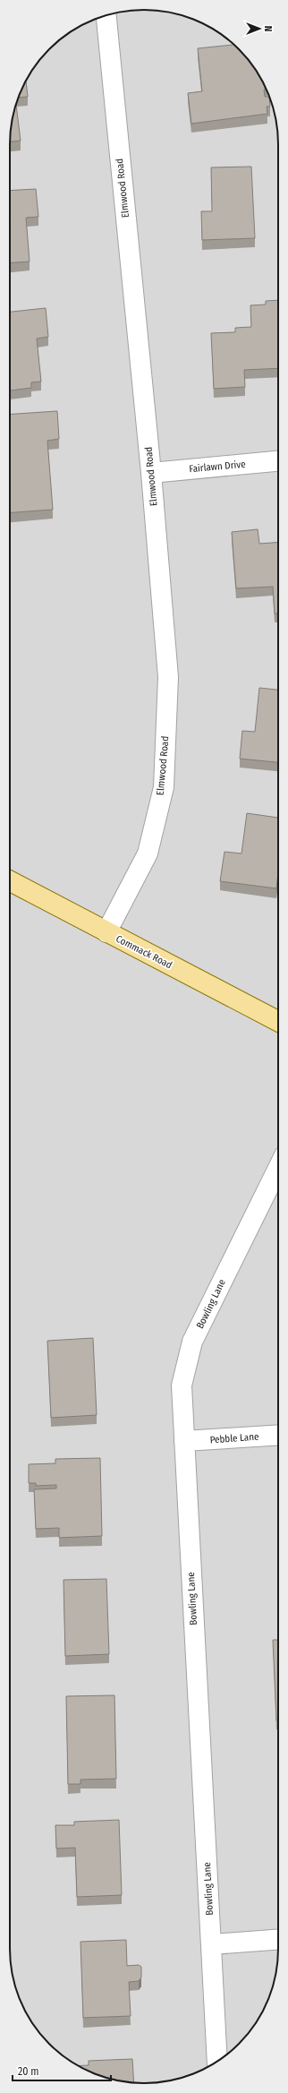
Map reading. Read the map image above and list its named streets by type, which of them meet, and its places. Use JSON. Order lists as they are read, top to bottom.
{
  "streets": {
    "main road": ["Commack Road"],
    "street": [
      "Elmwood Road",
      "Fairlawn Drive",
      "Bowling Lane",
      "Pebble Lane"
    ]
  },
  "crossings": [
    ["Elmwood Road", "Fairlawn Drive"],
    ["Elmwood Road", "Commack Road"],
    ["Bowling Lane", "Pebble Lane"]
  ],
  "scale_bar": "20 m",
  "north": "right"
}
